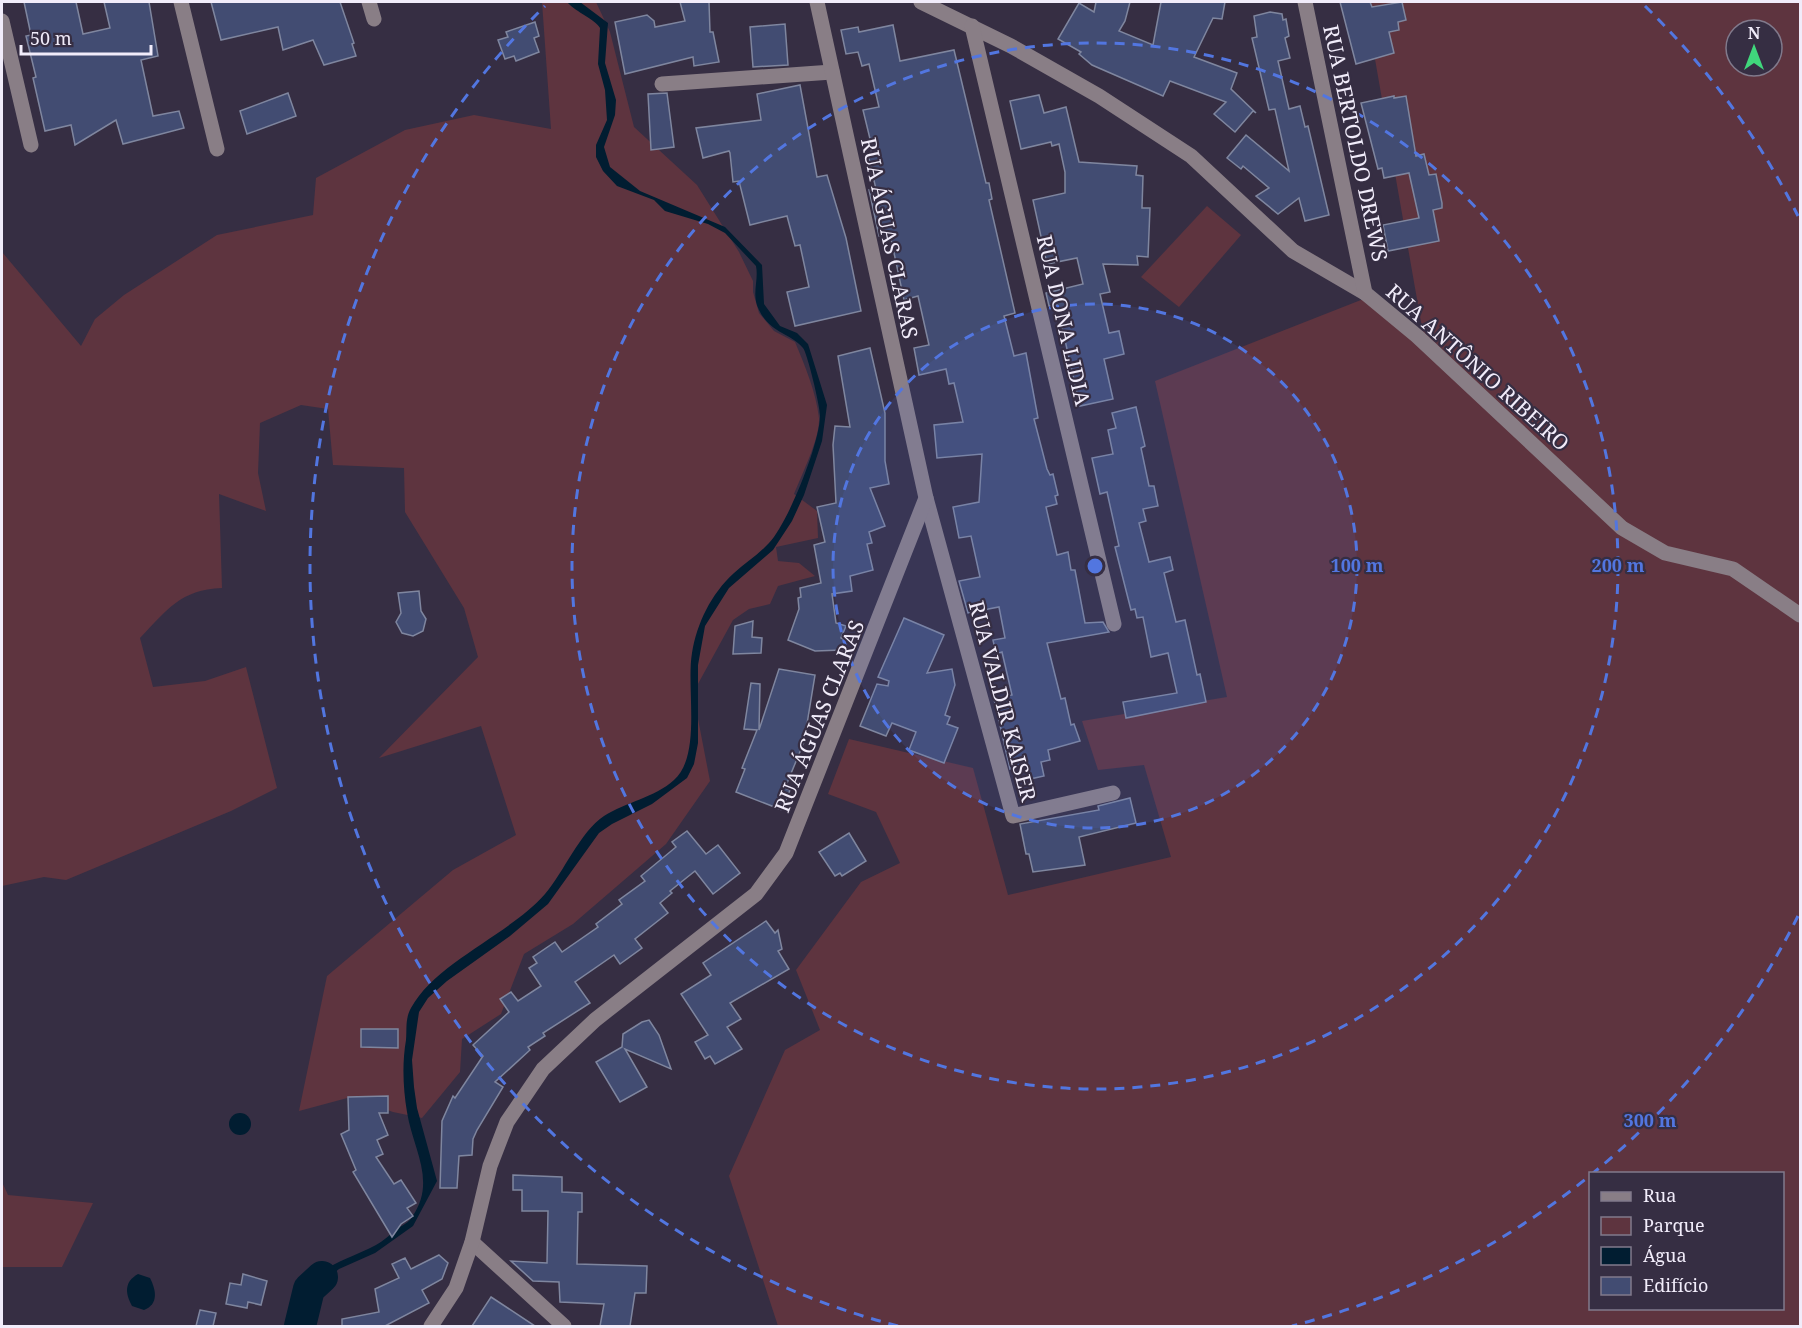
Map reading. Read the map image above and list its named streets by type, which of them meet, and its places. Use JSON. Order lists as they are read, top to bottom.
{
  "streets": {
    "street": [
      "RUA BERTOLDO DREWS",
      "RUA ÁGUAS CLARAS",
      "RUA DONA LIDIA",
      "RUA ANTÔNIO RIBEIRO",
      "RUA VALDIR KAISER"
    ]
  },
  "crossings": [
    ["RUA BERTOLDO DREWS", "RUA ANTÔNIO RIBEIRO"],
    ["RUA ÁGUAS CLARAS", "RUA VALDIR KAISER"],
    ["RUA DONA LIDIA", "RUA ANTÔNIO RIBEIRO"]
  ],
  "legend": [
    "Rua",
    "Parque",
    "Água",
    "Edifício"
  ],
  "scale_bar": "50 m",
  "north": "top",
  "rings": ["100 m", "200 m", "300 m"]
}
